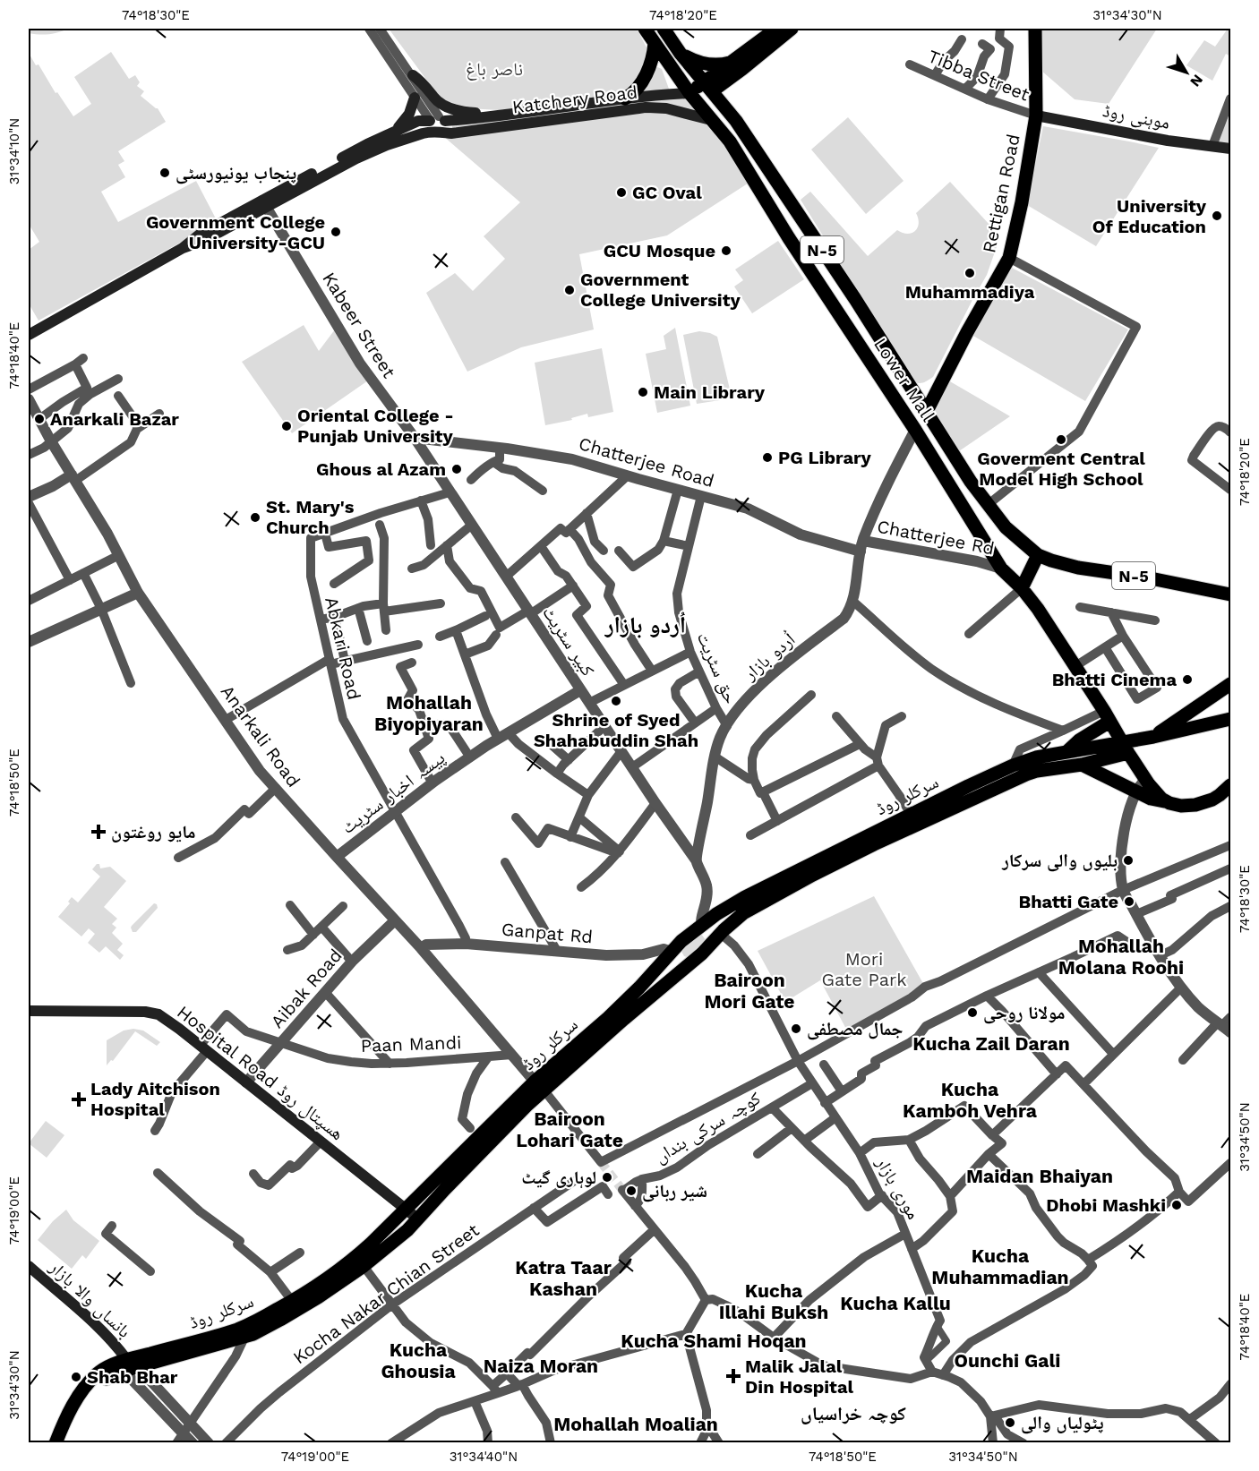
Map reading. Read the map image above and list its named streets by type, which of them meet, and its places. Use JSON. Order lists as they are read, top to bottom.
{
  "streets": {
    "main road": [
      "Katchery Road",
      "موہنی روڈ",
      "Rettigan Road",
      "N-5",
      "Lower Mall",
      "سرکلر روڈ",
      "Hospital Road ھسپتال روڈ",
      "بانساں والا بازار"
    ],
    "street": [
      "Tibba Street",
      "Kabeer Street",
      "Chatterjee Road",
      "Chatterjee Rd",
      "کبیر سٹریٹ",
      "Abkari Road",
      "اُردو بازار",
      "حق سٹریت",
      "Anarkali Road",
      "پیسہ اخبار سٹریٹ",
      "Ganpat Rd",
      "Aibak Road",
      "Paan Mandi",
      "کوچہ سرکی بنداں",
      "موری بازار",
      "Kocha Nakar Chian Street"
    ]
  },
  "crossings": [
    ["Tibba Street", "موہنی روڈ"],
    ["Tibba Street", "Rettigan Road"],
    ["Katchery Road", "Kabeer Street"],
    ["Katchery Road", "Lower Mall"],
    ["موہنی روڈ", "Rettigan Road"],
    ["Rettigan Road", "Lower Mall"],
    ["N-5", "Lower Mall"],
    ["N-5", "سرکلر روڈ"],
    ["Kabeer Street", "Chatterjee Road"],
    ["Kabeer Street", "کبیر سٹریٹ"],
    ["Lower Mall", "Chatterjee Rd"],
    ["Lower Mall", "اُردو بازار"],
    ["Lower Mall", "سرکلر روڈ"],
    ["Chatterjee Road", "Chatterjee Rd"],
    ["Chatterjee Road", "کبیر سٹریٹ"],
    ["Chatterjee Road", "اُردو بازار"],
    ["Chatterjee Road", "حق سٹریت"],
    ["Chatterjee Rd", "اُردو بازار"],
    ["کبیر سٹریٹ", "اُردو بازار"],
    ["کبیر سٹریٹ", "پیسہ اخبار سٹریٹ"],
    ["Abkari Road", "پیسہ اخبار سٹریٹ"],
    ["Abkari Road", "Ganpat Rd"],
    ["اُردو بازار", "حق سٹریت"],
    ["Anarkali Road", "پیسہ اخبار سٹریٹ"],
    ["Anarkali Road", "سرکلر روڈ"],
    ["Anarkali Road", "Ganpat Rd"],
    ["Anarkali Road", "Aibak Road"],
    ["Anarkali Road", "Paan Mandi"],
    ["سرکلر روڈ", "Ganpat Rd"],
    ["سرکلر روڈ", "Hospital Road ھسپتال روڈ"],
    ["سرکلر روڈ", "موری بازار"],
    ["سرکلر روڈ", "بانساں والا بازار"],
    ["Aibak Road", "Paan Mandi"],
    ["Aibak Road", "Hospital Road ھسپتال روڈ"],
    ["Paan Mandi", "Hospital Road ھسپتال روڈ"],
    ["کوچہ سرکی بنداں", "موری بازار"]
  ],
  "districts": [
    "اُردو بازار",
    "Mohallah Biyopiyaran",
    "Mohallah Molana Roohi",
    "Bairoon Mori Gate",
    "Kucha Zail Daran",
    "Kucha Kamboh Vehra",
    "Bairoon Lohari Gate",
    "Maidan Bhaiyan",
    "Kucha Muhammadian",
    "Katra Taar Kashan",
    "Kucha Illahi Buksh",
    "Kucha Kallu",
    "Kucha Shami Hoqan",
    "Kucha Ghousia",
    "Ounchi Gali",
    "Naiza Moran",
    "کوچہ خراسیاں",
    "Mohallah Moalian"
  ],
  "parks": ["ناصر باغ", "Mori Gate Park"],
  "places": {
    "other": [
      "پنجاب یونیورسٹی",
      "GC Oval",
      "University Of Education",
      "Government College University-GCU",
      "GCU Mosque",
      "Muhammadiya",
      "Government College University",
      "Main Library",
      "Anarkali Bazar",
      "Oriental College - Punjab University",
      "Goverment Central Model High School",
      "PG Library",
      "Ghous al Azam",
      "St. Mary's Church",
      "Bhatti Cinema",
      "Shrine of Syed Shahabuddin Shah",
      "بلیوں والی سرکار",
      "Bhatti Gate",
      "مولانا روحی",
      "جمال مصطفی",
      "لوہاری گیٹ",
      "شیر ربانی",
      "Dhobi Mashki",
      "Shab Bhar",
      "پٹولیاں والی"
    ],
    "health": ["مایو روغتون", "Lady Aitchison Hospital", "Malik Jalal Din Hospital"]
  },
  "north": "bottom right",
  "coordinates": [
    "74°18'30\"E",
    "74°18'20\"E",
    "31°34'30\"N",
    "31°34'10\"N",
    "74°18'40\"E",
    "74°18'50\"E",
    "31°34'50\"N",
    "74°19'00\"E",
    "31°34'40\"N"
  ]
}
